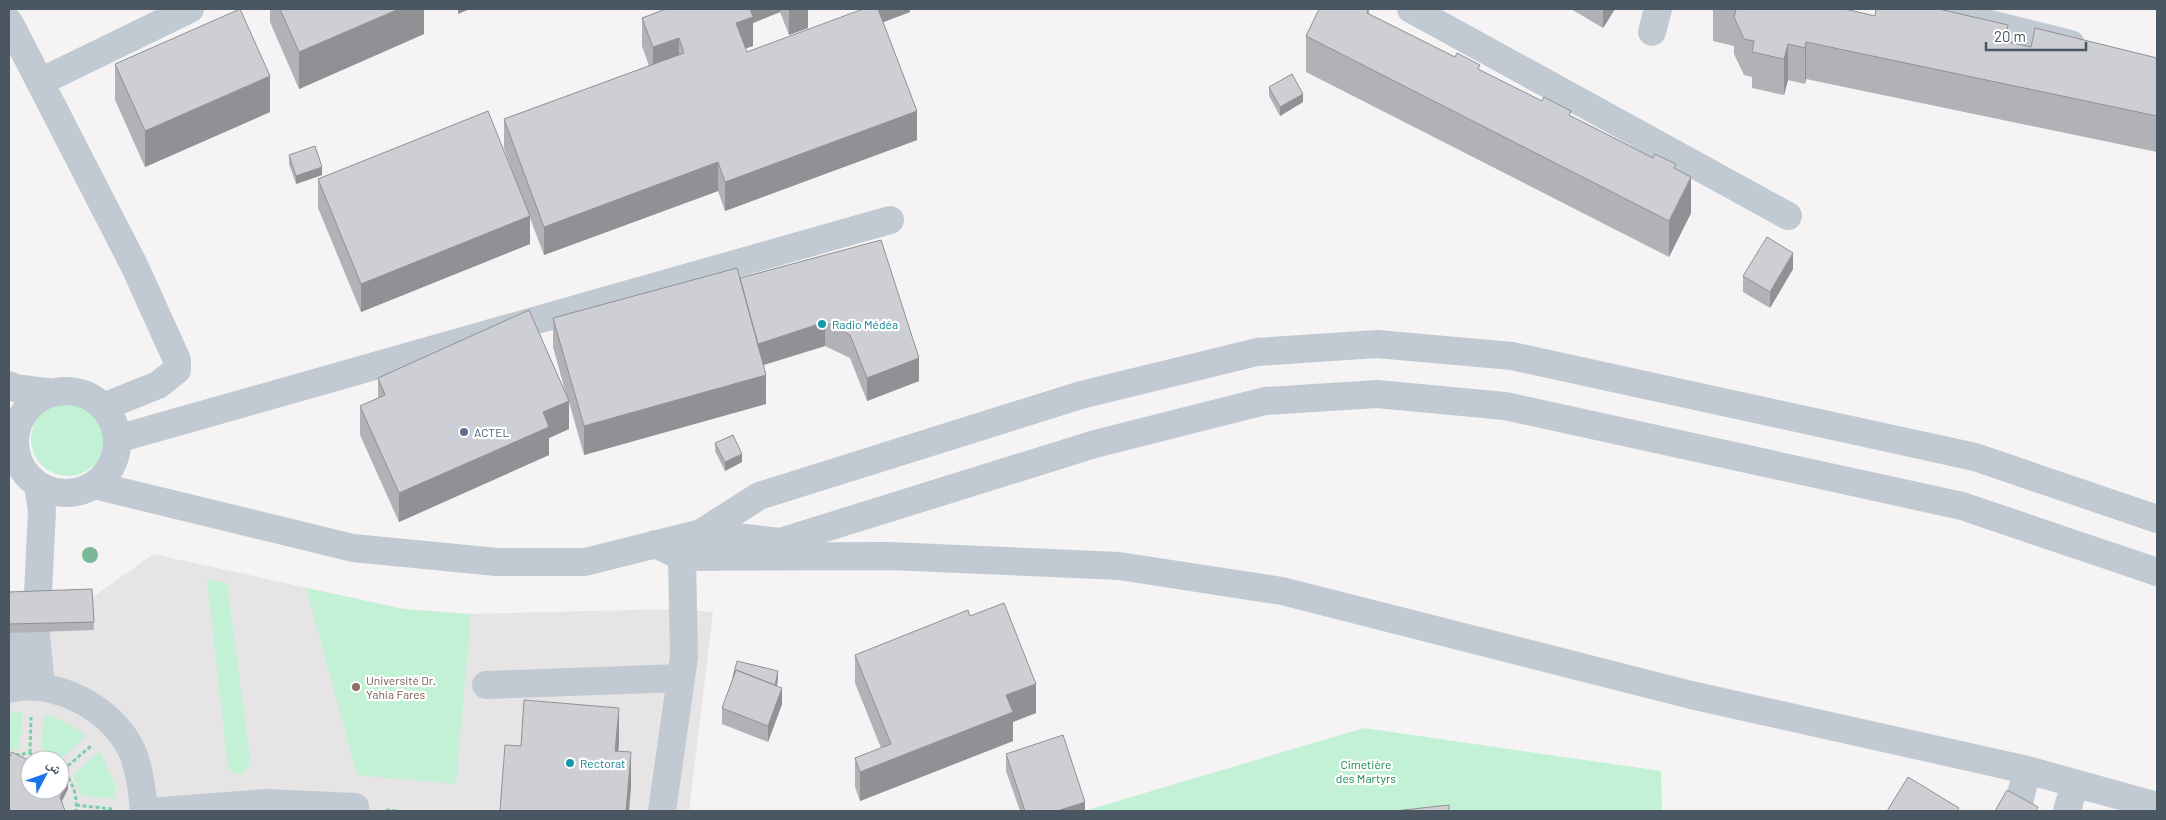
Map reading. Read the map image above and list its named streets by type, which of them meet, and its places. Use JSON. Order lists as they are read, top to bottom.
{
  "parks": ["Cimetière des Martyrs"],
  "places": [
    "Radio Médéa",
    "ACTEL",
    "Université Dr. Yahia Fares",
    "Rectorat"
  ],
  "scale_bar": "20 m",
  "north": "top right"
}
